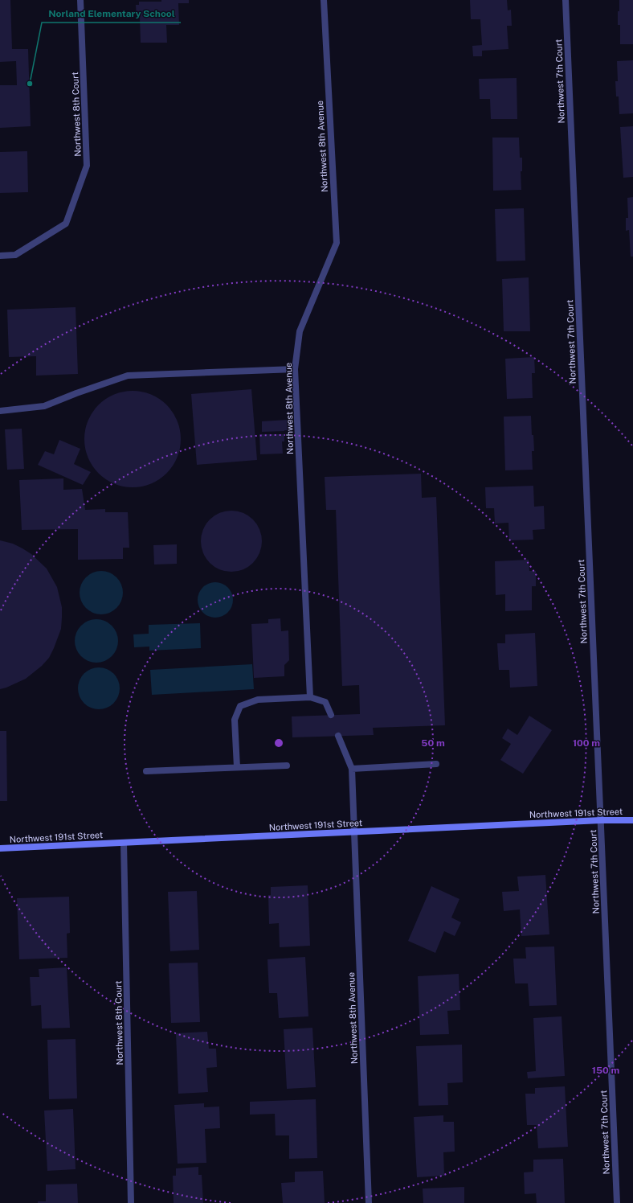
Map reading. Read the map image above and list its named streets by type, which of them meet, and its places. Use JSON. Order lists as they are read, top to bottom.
{
  "streets": {
    "street": [
      "Northwest 7th Court",
      "Northwest 8th Court",
      "Northwest 8th Avenue",
      "Northwest 191st Street"
    ]
  },
  "crossings": [
    ["Northwest 7th Court", "Northwest 191st Street"],
    ["Northwest 8th Court", "Northwest 191st Street"],
    ["Northwest 8th Avenue", "Northwest 191st Street"]
  ],
  "places": ["Norland Elementary School"],
  "rings": ["50 m", "100 m", "150 m"]
}
